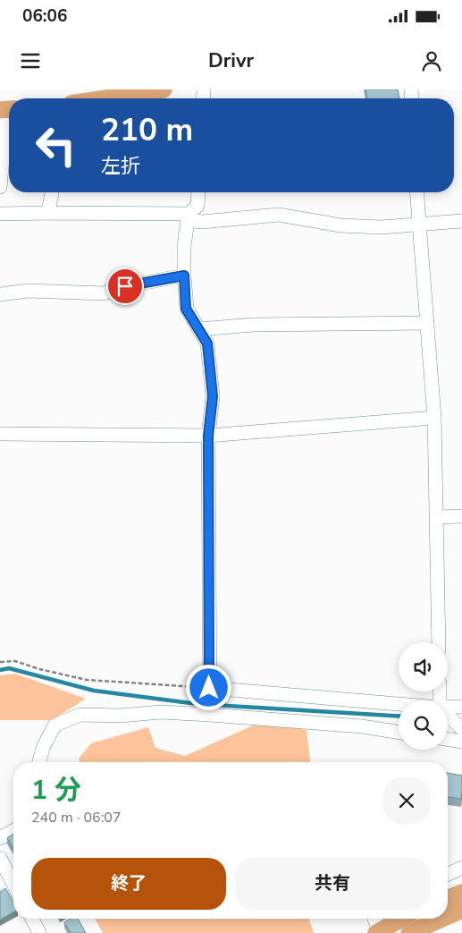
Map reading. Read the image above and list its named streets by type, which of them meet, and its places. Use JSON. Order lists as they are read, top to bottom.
{
  "page": {
    "status": "06:06",
    "header": "Drivr",
    "turn": ["210 m", "左折"],
    "heading": ["1 分", "240 m · 06:07"],
    "buttons": ["終了", "共有"]
  }
}
